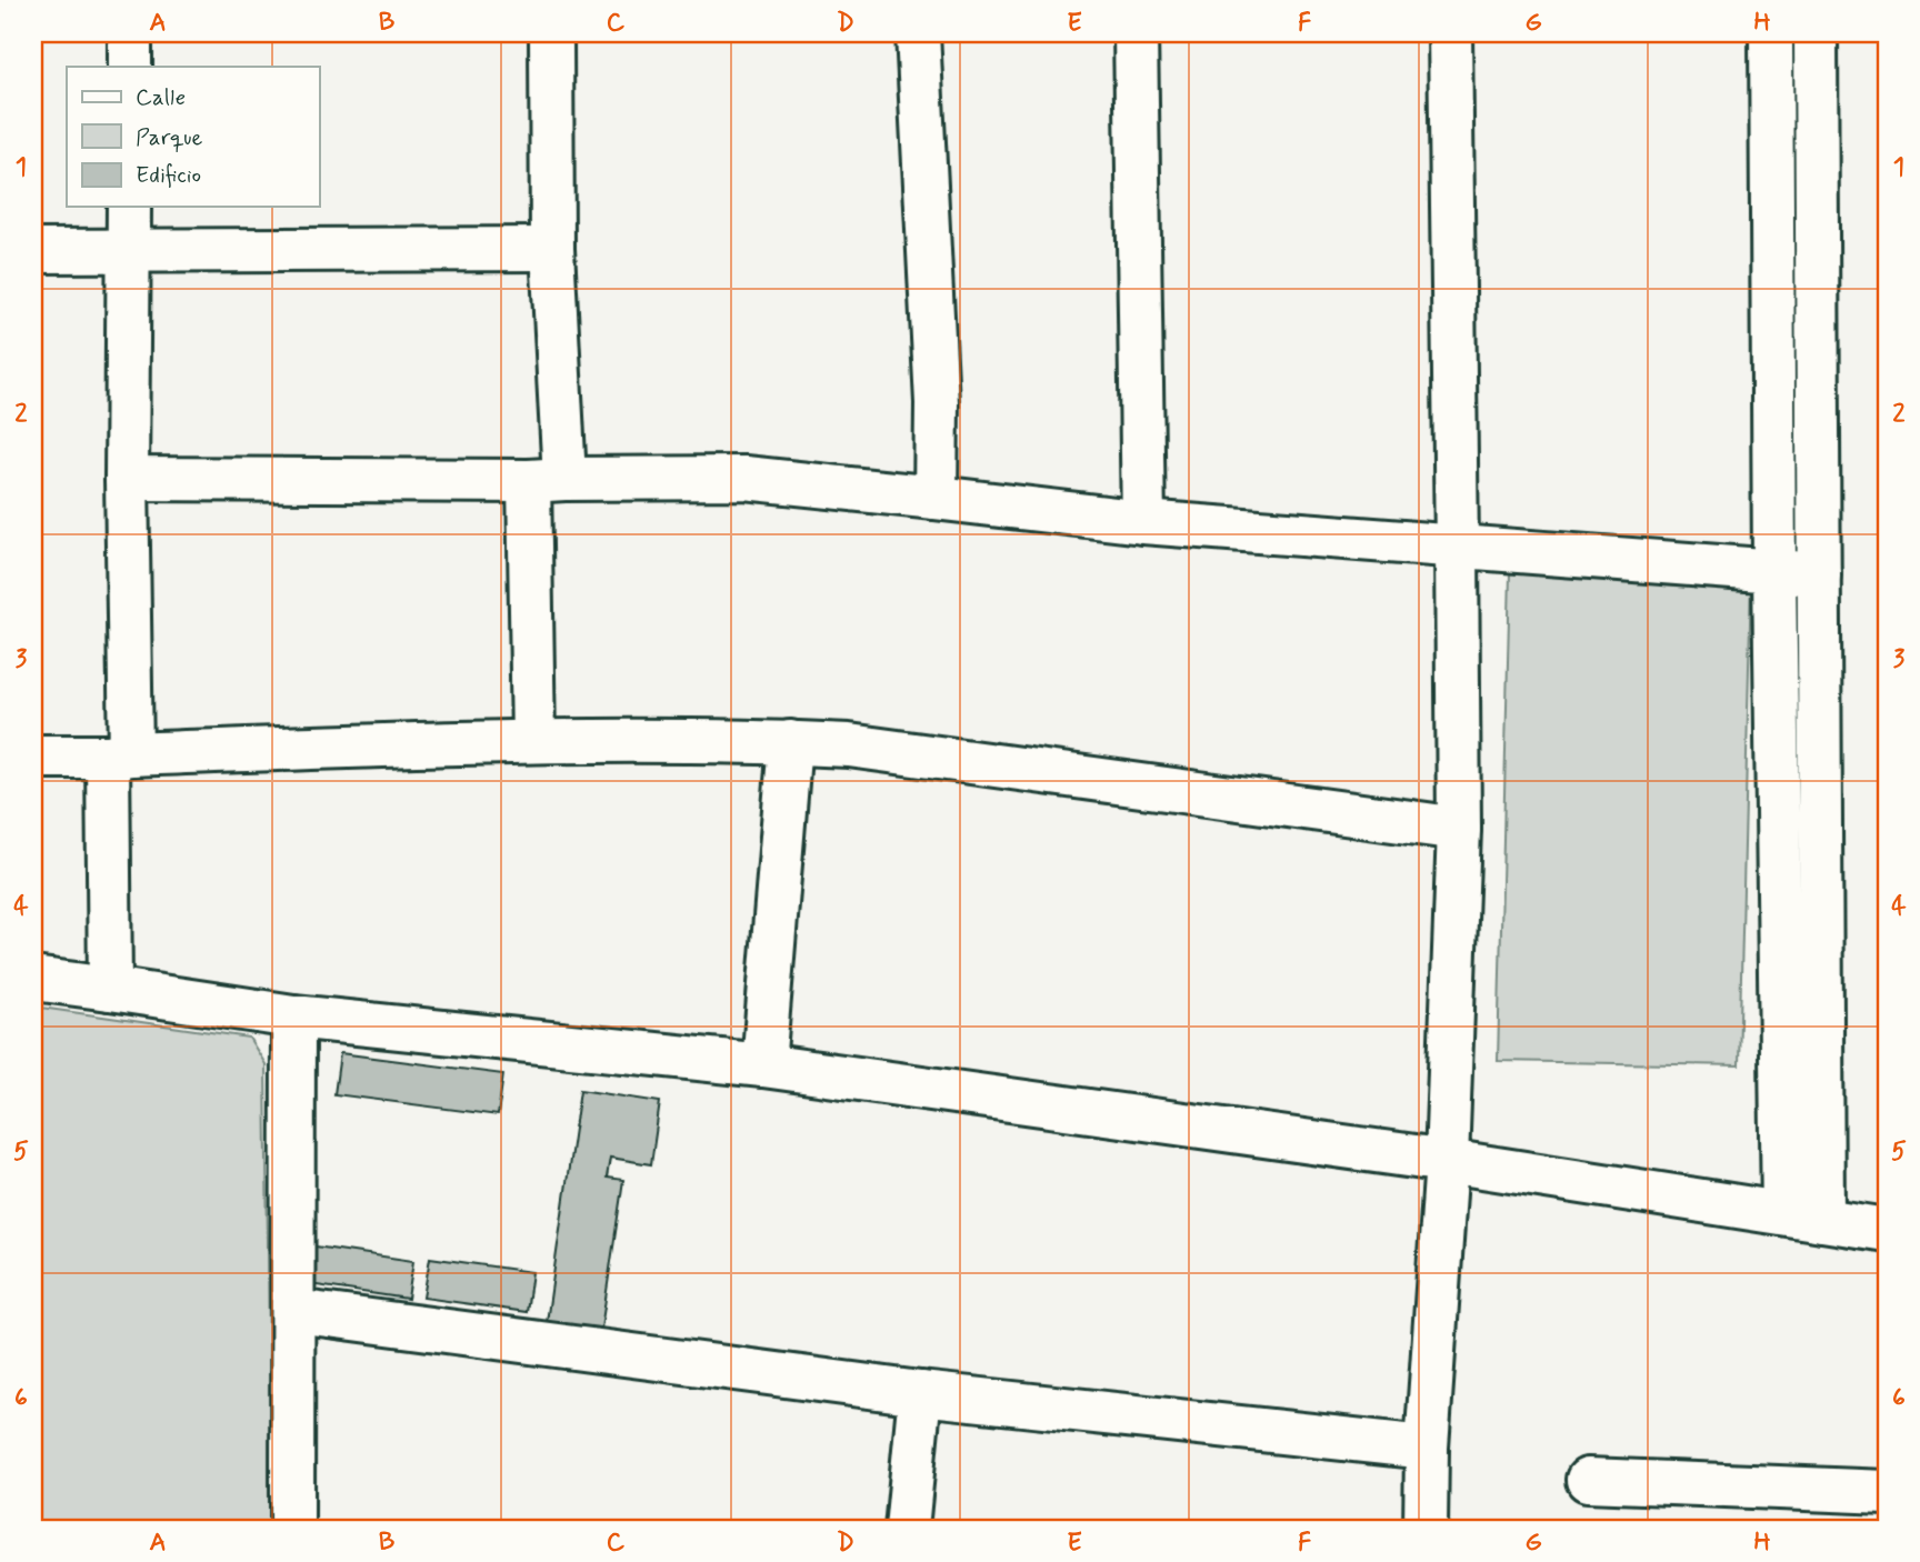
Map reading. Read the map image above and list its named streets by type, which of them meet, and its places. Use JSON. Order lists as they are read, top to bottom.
{
  "legend": ["Calle", "Parque", "Edificio"],
  "grid": {
    "columns": [
      "A",
      "B",
      "C",
      "D",
      "E",
      "F",
      "G",
      "H"
    ],
    "rows": [
      "1",
      "2",
      "3",
      "4",
      "5",
      "6"
    ]
  }
}
